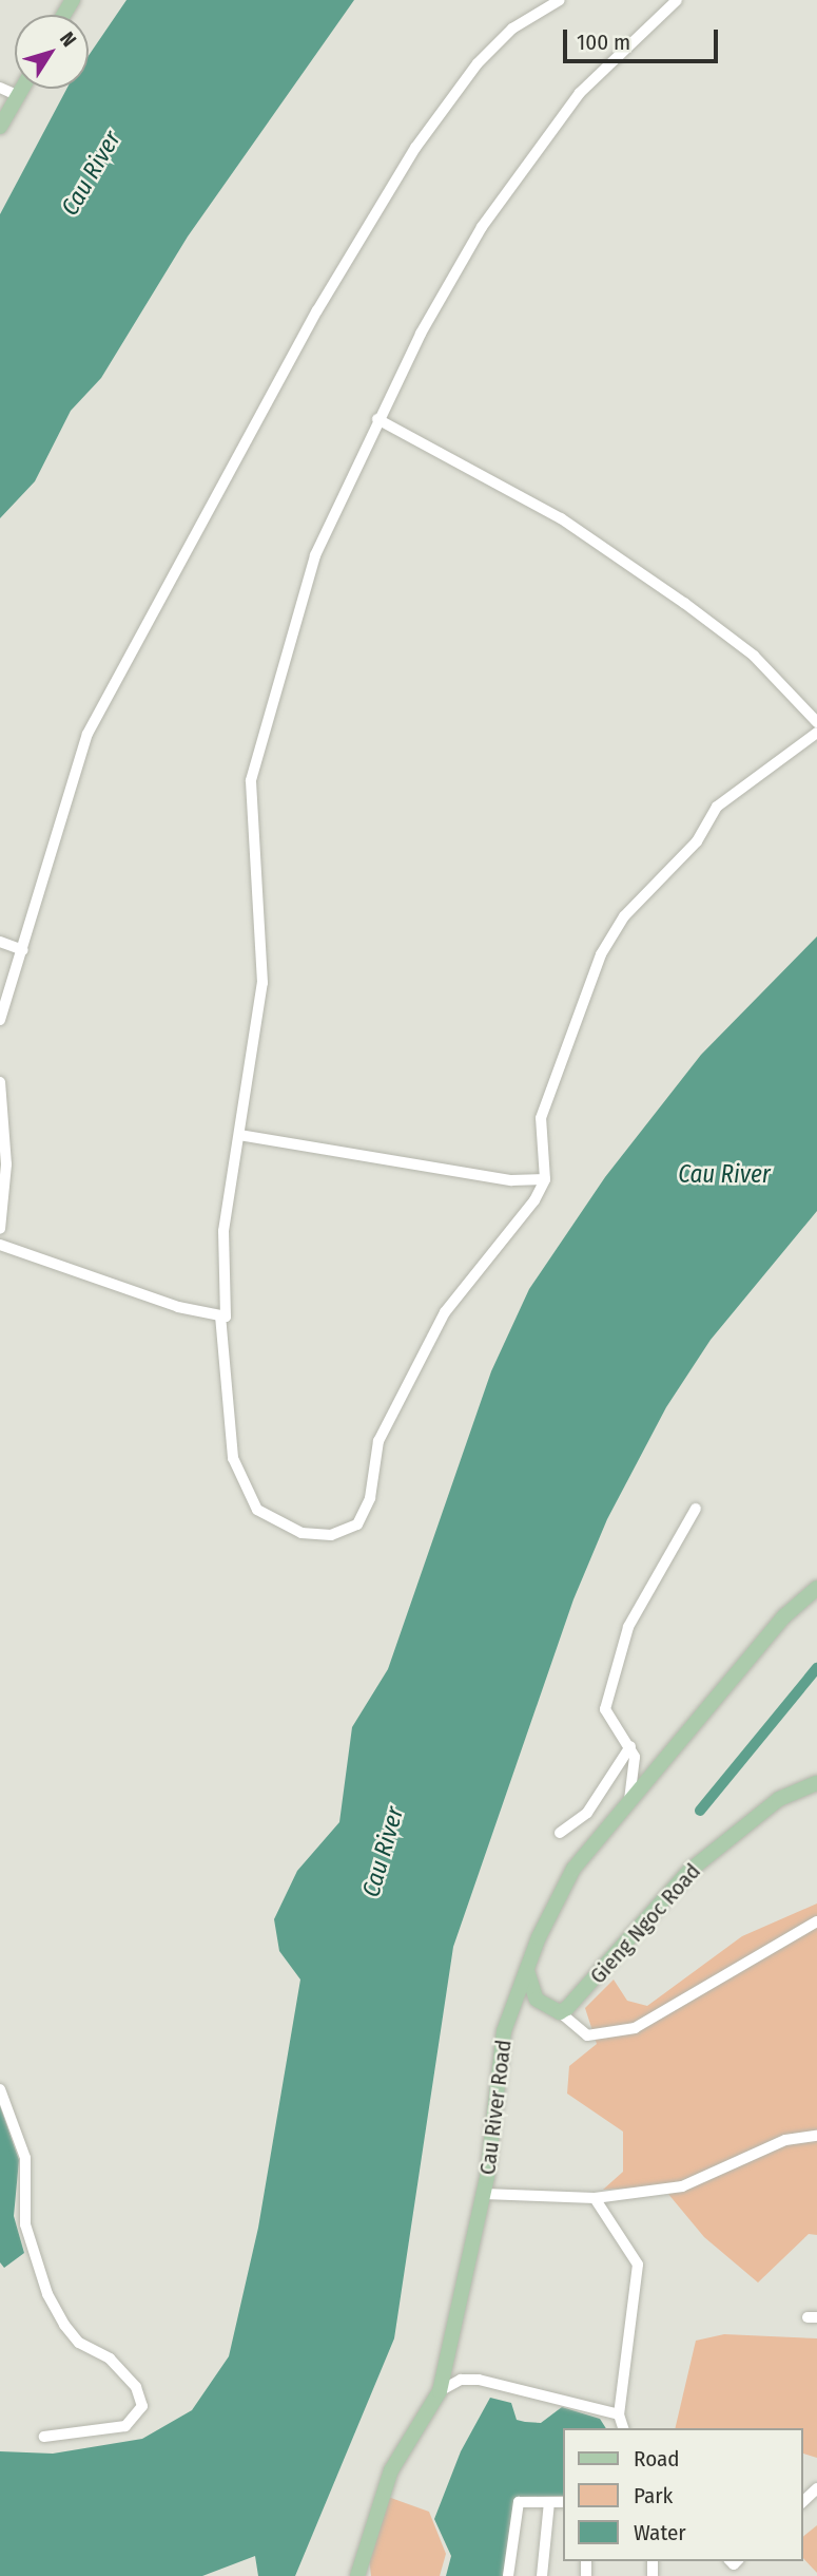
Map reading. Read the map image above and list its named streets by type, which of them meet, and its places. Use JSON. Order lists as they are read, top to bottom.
{
  "streets": {
    "main road": ["Gieng Ngoc Road", "Cau River Road"]
  },
  "water": ["Cau River"],
  "legend": ["Road", "Park", "Water"],
  "scale_bar": "100 m",
  "north": "top right"
}
